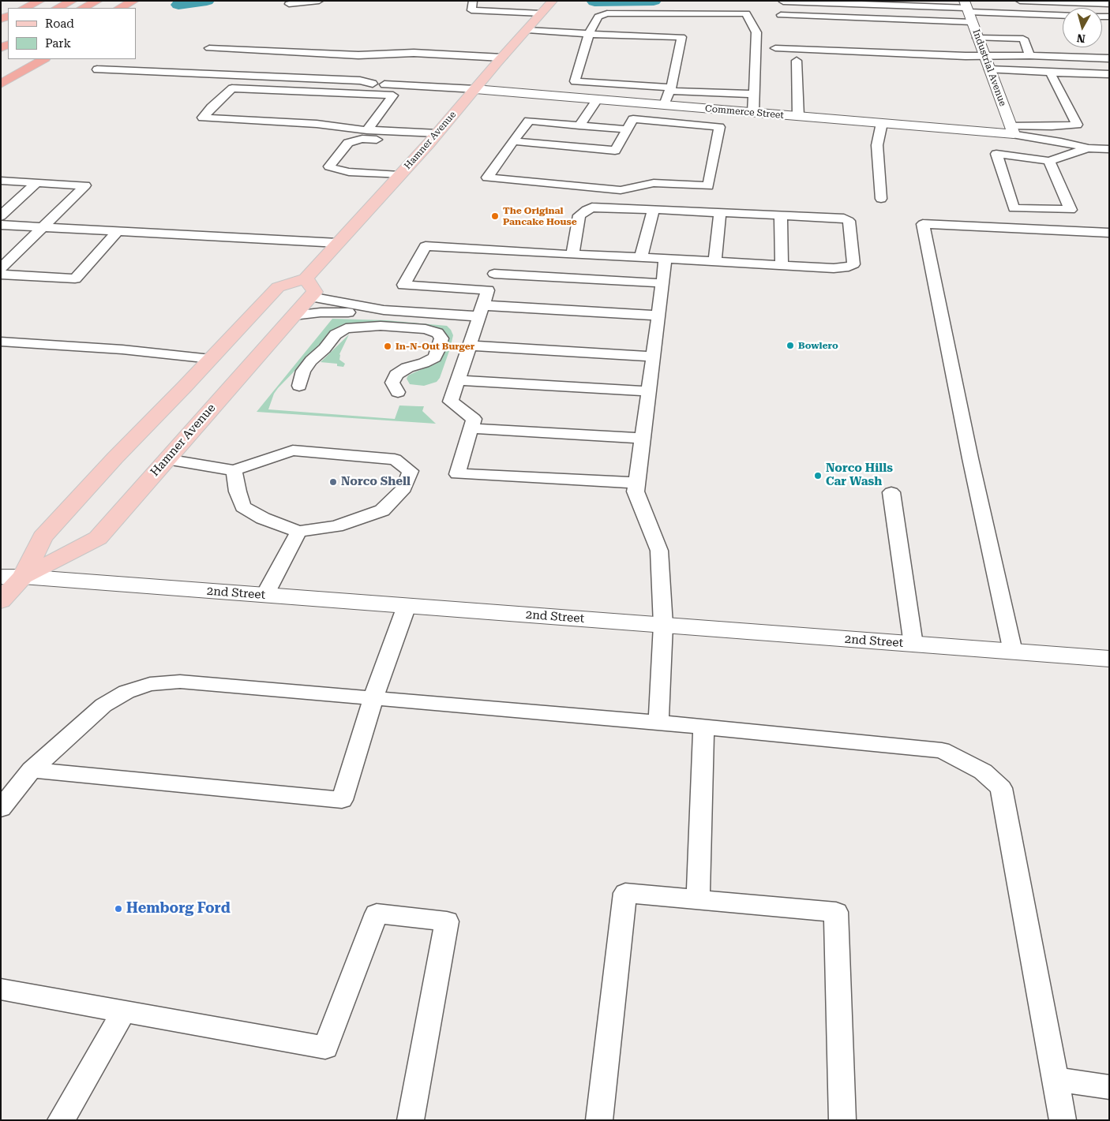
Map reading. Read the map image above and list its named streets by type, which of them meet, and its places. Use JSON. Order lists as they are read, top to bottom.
{
  "streets": {
    "main road": ["Hamner Avenue"],
    "street": ["Industrial Avenue", "Commerce Street", "2nd Street"]
  },
  "crossings": [
    ["Industrial Avenue", "Commerce Street"],
    ["Commerce Street", "Hamner Avenue"],
    ["Hamner Avenue", "2nd Street"]
  ],
  "places": [
    "The Original Pancake House",
    "Bowlero",
    "In-N-Out Burger",
    "Norco Hills Car Wash",
    "Norco Shell",
    "Hemborg Ford"
  ],
  "legend": ["Road", "Park"],
  "north": "bottom"
}
